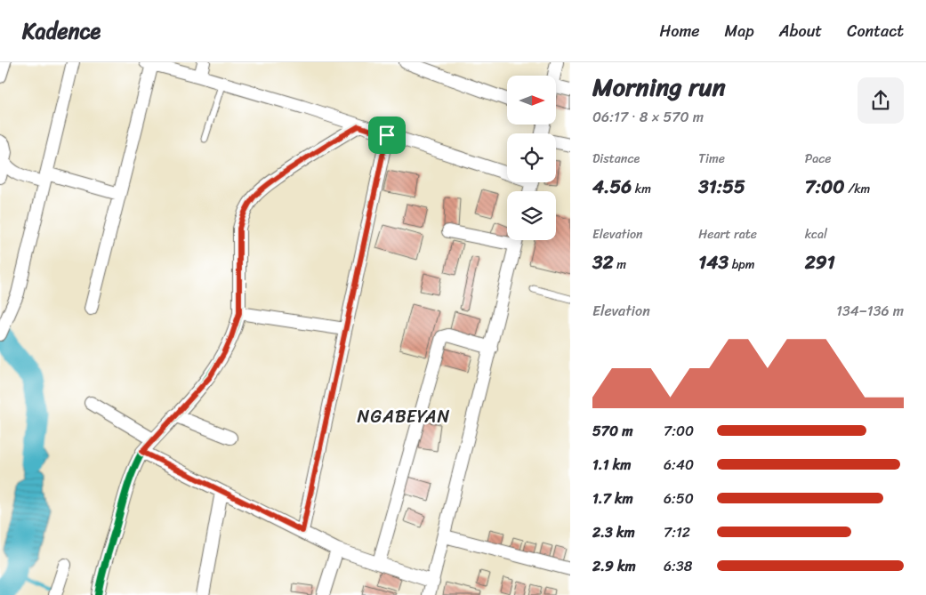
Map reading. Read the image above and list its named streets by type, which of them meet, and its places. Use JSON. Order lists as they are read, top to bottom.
{
  "districts": ["NGABEYAN"],
  "north": "right",
  "page": {
    "header": "Kadence",
    "nav": [
      "Home",
      "Map",
      "About",
      "Contact"
    ],
    "heading": ["Morning run", "06:17 · 8 × 570 m"],
    "stats": [
      ["Distance", "4.56 km"],
      ["Time", "31:55"],
      ["Pace", "7:00 /km"],
      ["Elevation", "32 m"],
      ["Heart rate", "143 bpm"],
      ["kcal", "291"]
    ],
    "chart": ["Elevation", "134–136 m"],
    "list": [
      {
        "name": "570 m",
        "note": "7:00"
      },
      {
        "name": "1.1 km",
        "note": "6:40"
      },
      {
        "name": "1.7 km",
        "note": "6:50"
      },
      {
        "name": "2.3 km",
        "note": "7:12"
      },
      {
        "name": "2.9 km",
        "note": "6:38"
      }
    ]
  }
}
